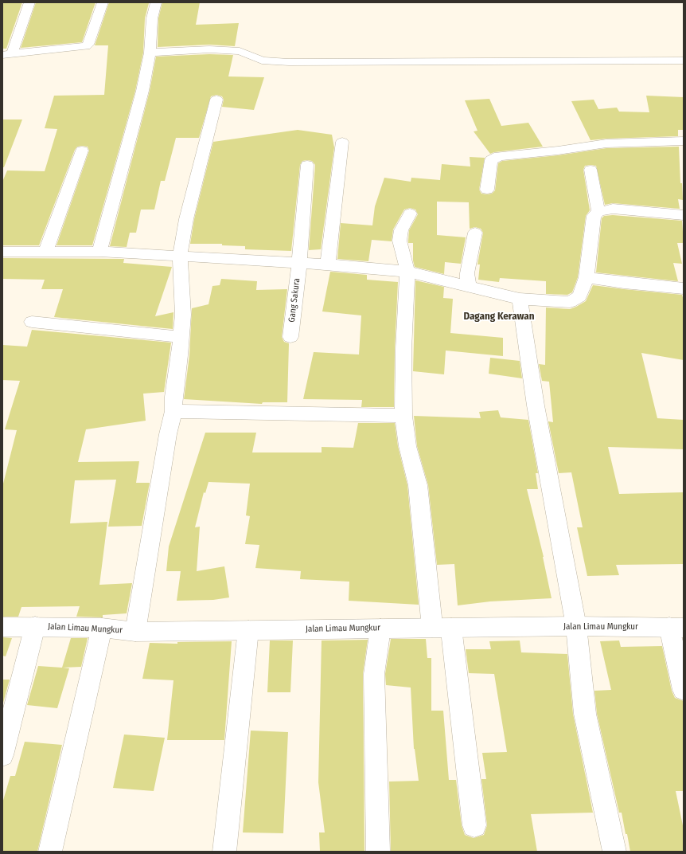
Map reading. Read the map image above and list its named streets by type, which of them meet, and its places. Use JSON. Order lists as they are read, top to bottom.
{
  "streets": {
    "street": ["Gang Sakura", "Jalan Limau Mungkur"]
  },
  "districts": ["Dagang Kerawan"]
}
